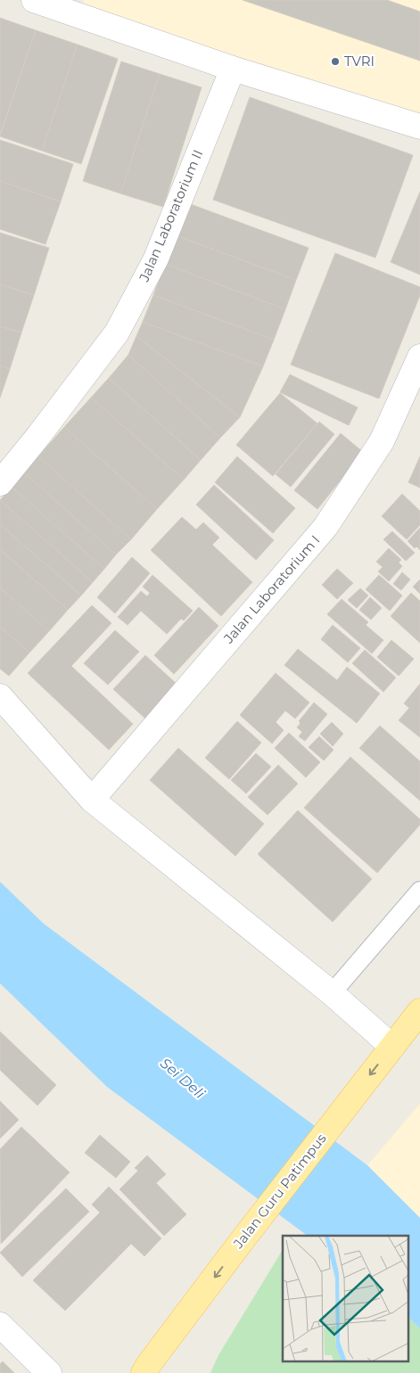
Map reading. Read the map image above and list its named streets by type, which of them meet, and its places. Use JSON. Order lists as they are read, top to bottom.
{
  "streets": {
    "main road": ["Jalan Guru Patimpus"],
    "street": ["Jalan Laboratorium II", "Jalan Laboratorium I"]
  },
  "one_way": ["Jalan Guru Patimpus"],
  "water": ["Sei Deli"],
  "places": ["TVRI"]
}
